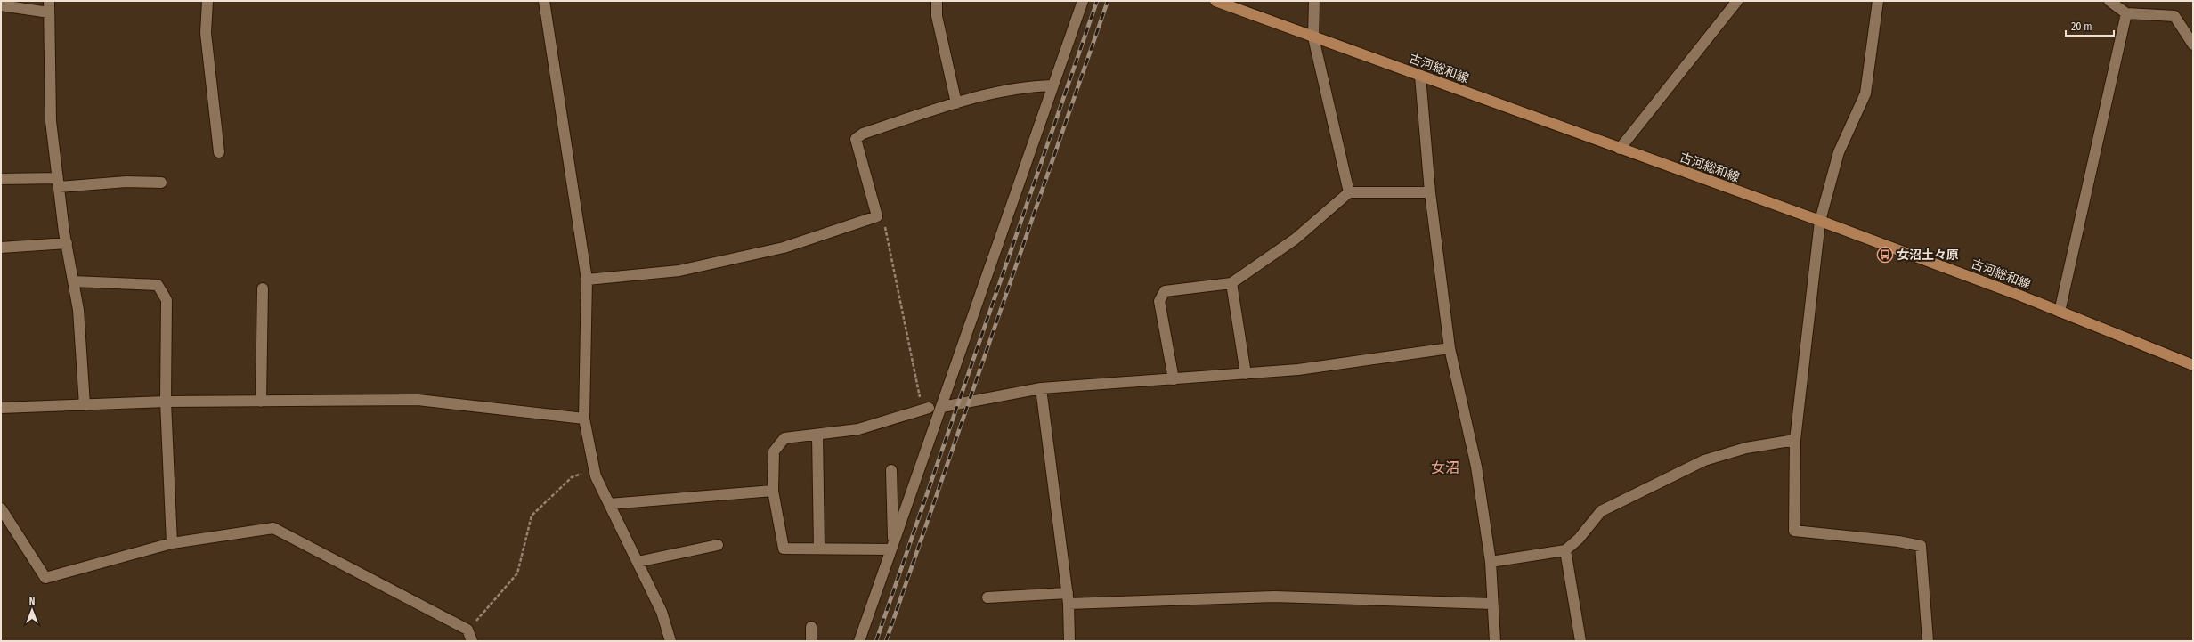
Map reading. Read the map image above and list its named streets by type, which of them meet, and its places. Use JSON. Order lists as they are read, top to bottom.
{
  "streets": {
    "main road": ["古河総和線"]
  },
  "districts": ["女沼"],
  "places": {
    "bus stop": ["女沼土々原"]
  },
  "scale_bar": "20 m",
  "north": "top"
}
